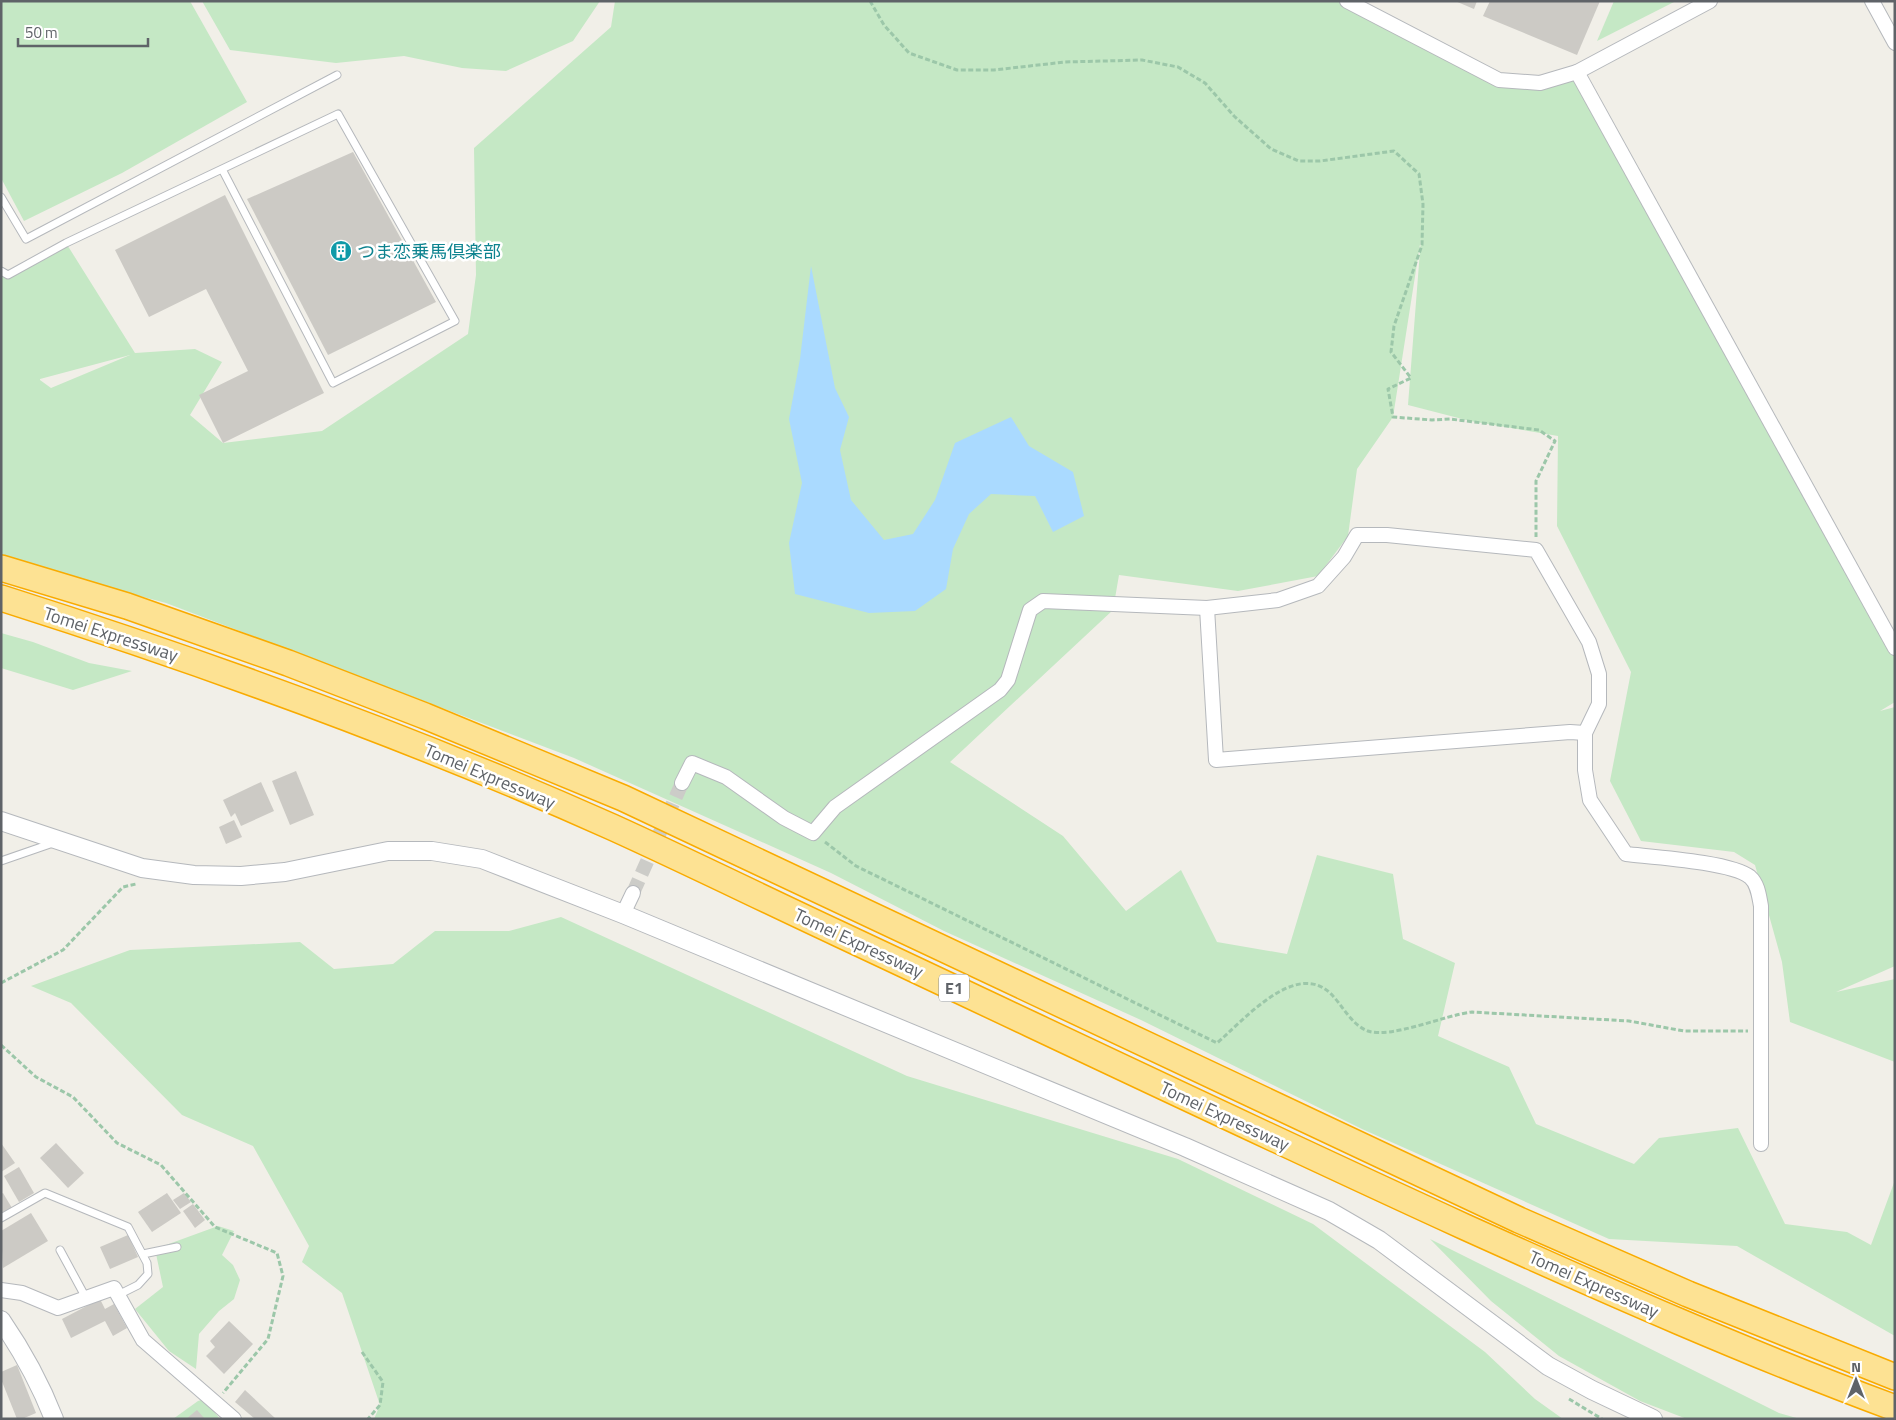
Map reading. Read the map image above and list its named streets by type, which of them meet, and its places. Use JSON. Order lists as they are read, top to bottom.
{
  "streets": {
    "highway": ["Tomei Expressway", "E1"]
  },
  "places": {
    "building": ["つま恋乗馬倶楽部"]
  },
  "scale_bar": "50 m",
  "north": "top"
}
